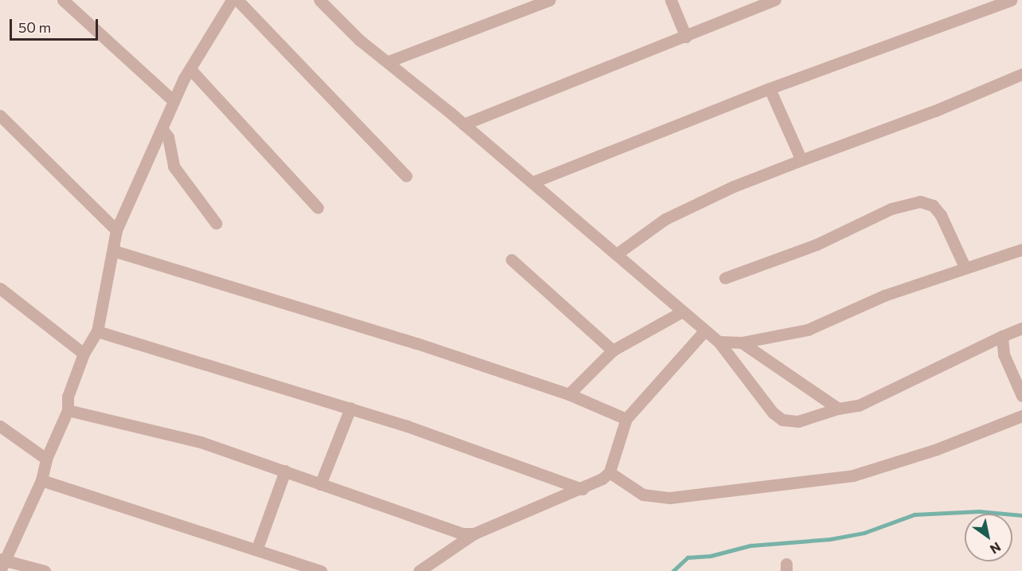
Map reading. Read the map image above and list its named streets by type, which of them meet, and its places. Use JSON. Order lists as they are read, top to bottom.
{
  "scale_bar": "50 m",
  "north": "bottom right"
}
